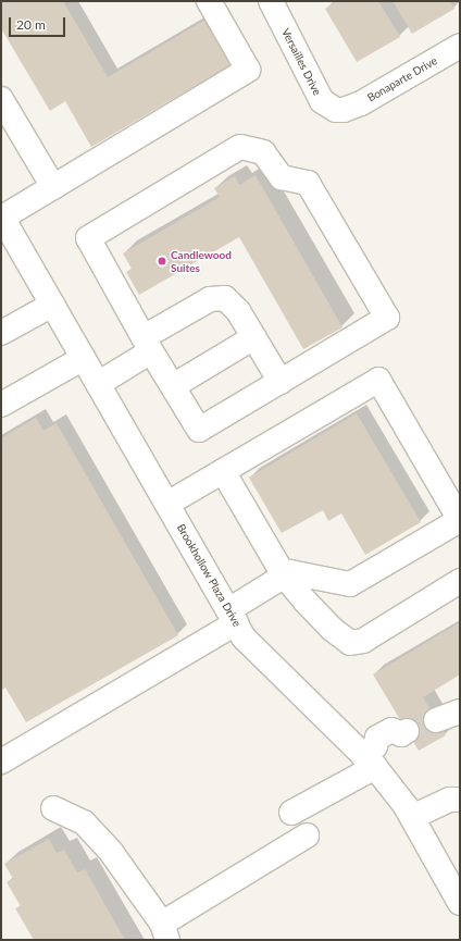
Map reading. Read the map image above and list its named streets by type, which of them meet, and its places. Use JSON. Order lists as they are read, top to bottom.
{
  "streets": {
    "street": ["Versailles Drive", "Bonaparte Drive", "Brookhollow Plaza Drive"]
  },
  "crossings": [
    ["Versailles Drive", "Bonaparte Drive"]
  ],
  "places": ["Candlewood Suites"],
  "scale_bar": "20 m"
}
